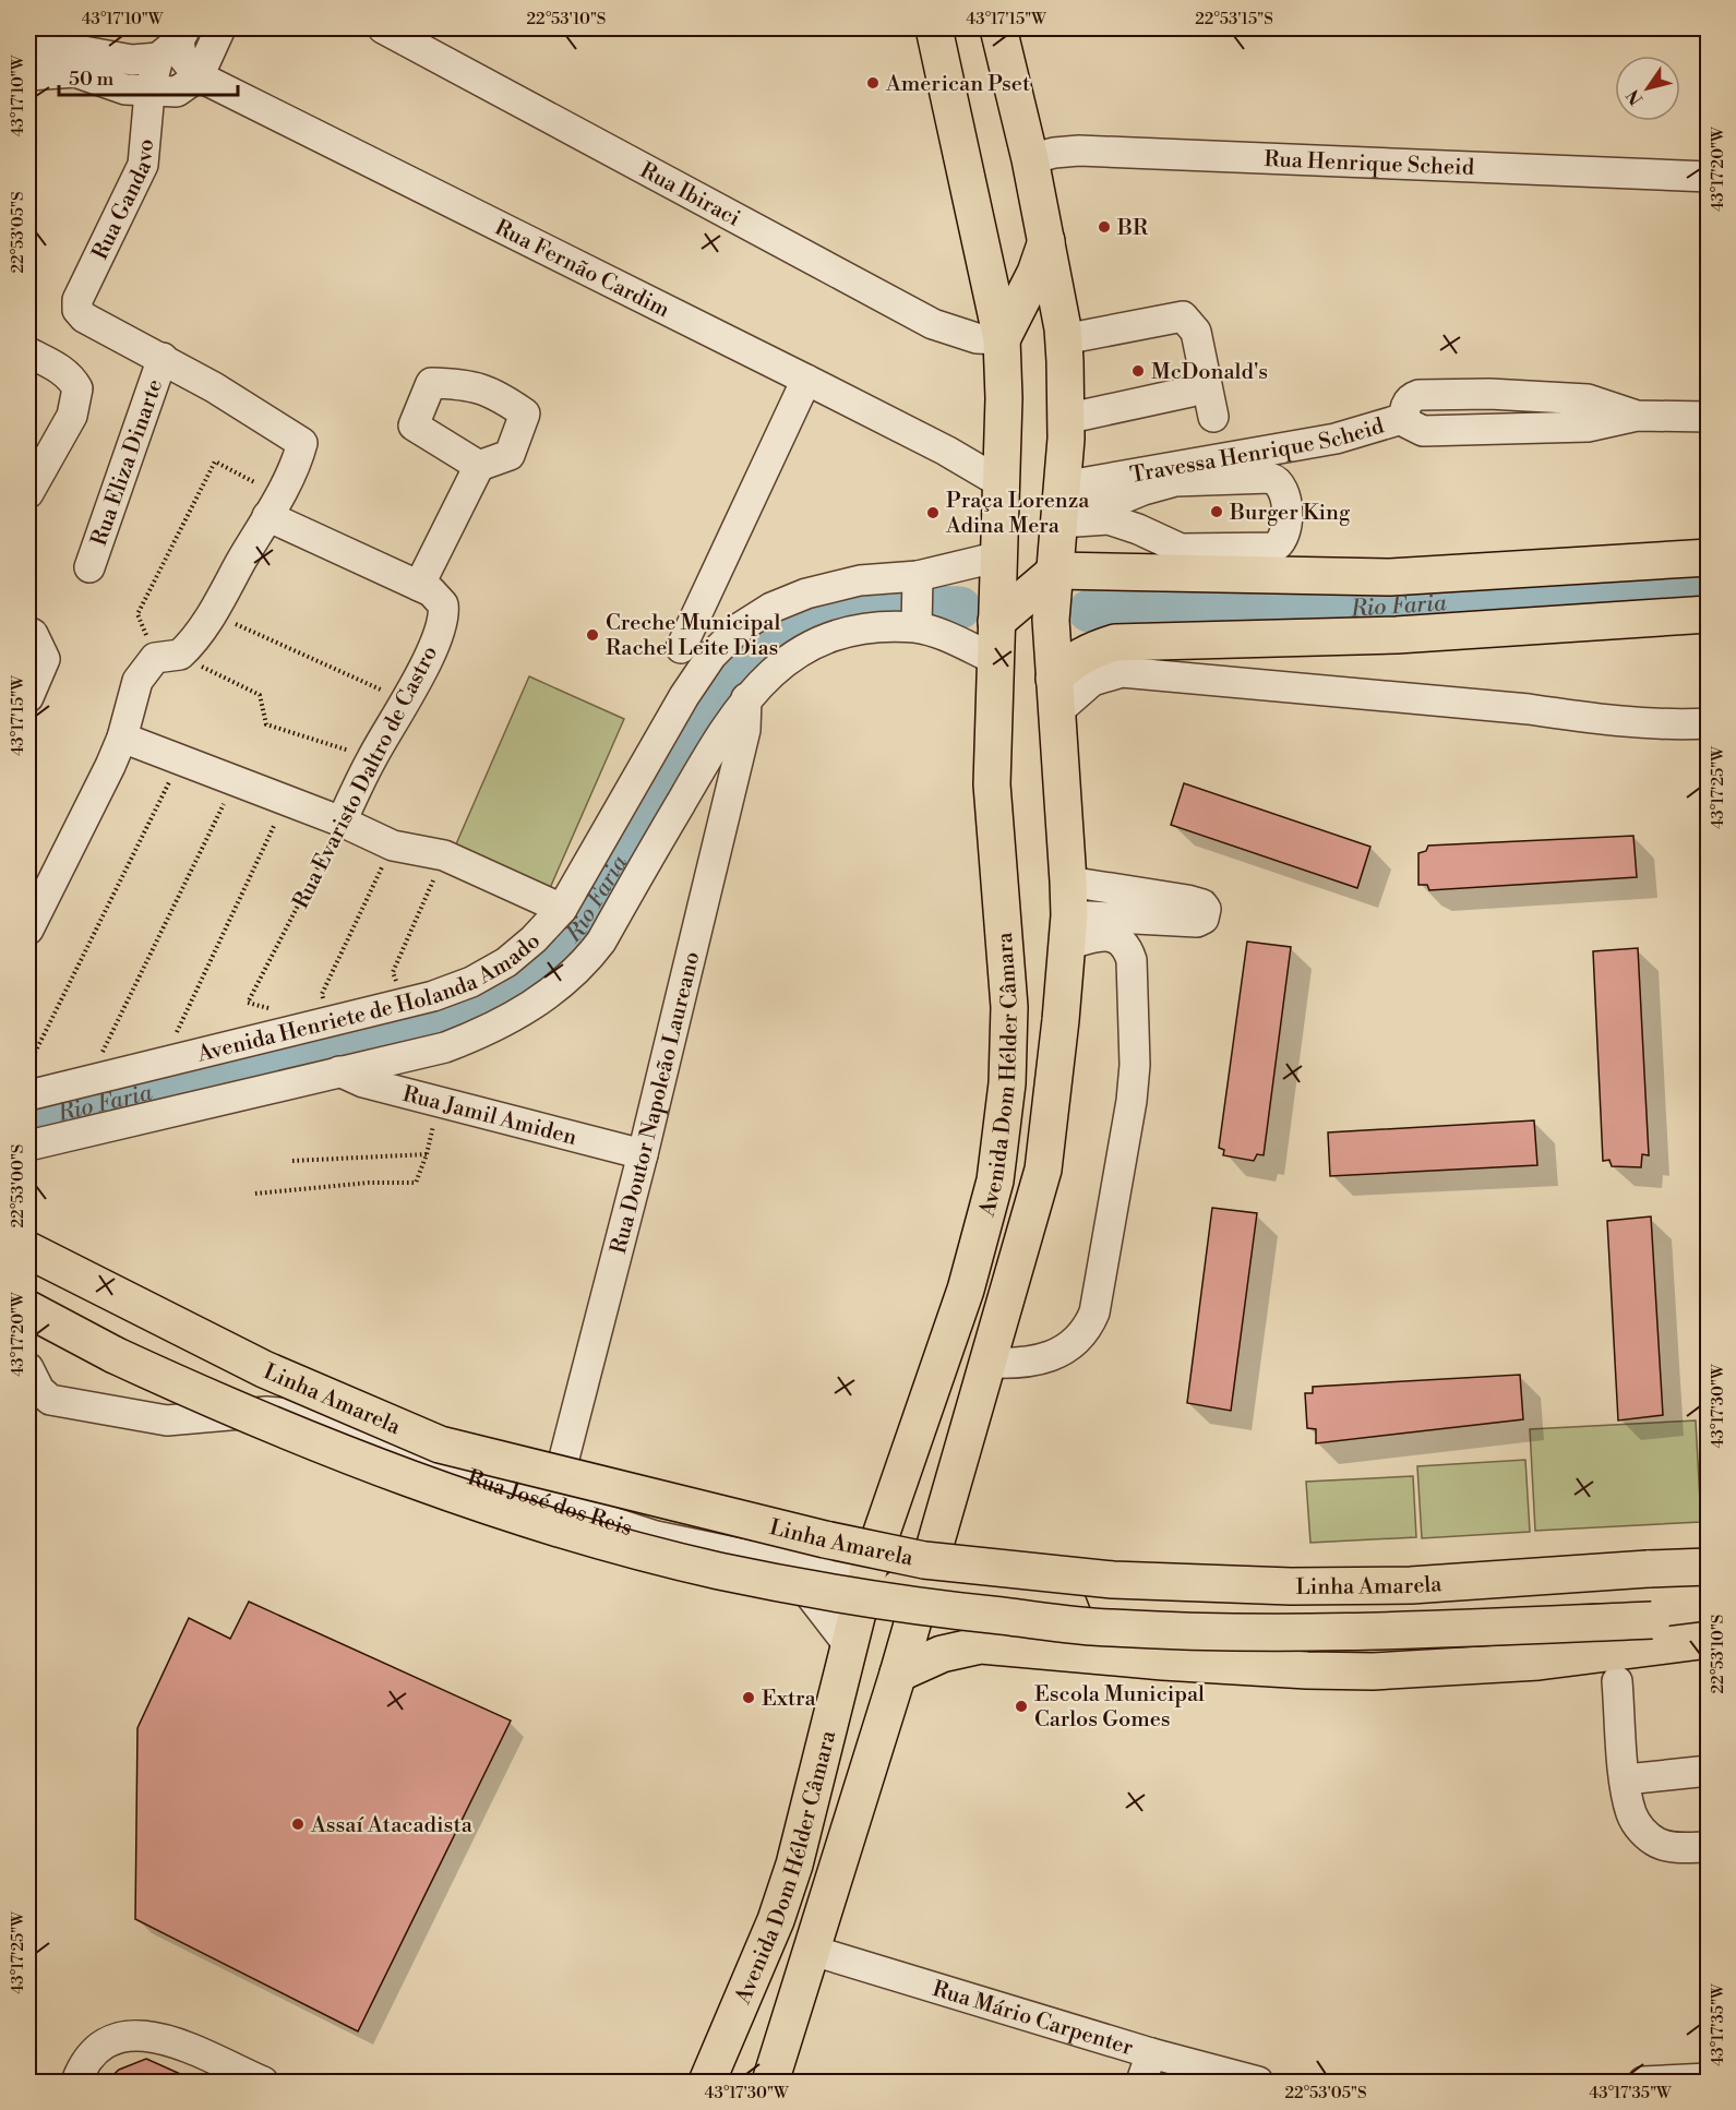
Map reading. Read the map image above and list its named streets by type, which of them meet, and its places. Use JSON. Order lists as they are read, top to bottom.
{
  "streets": {
    "main road": ["Avenida Dom Hélder Câmara", "Linha Amarela"],
    "street": [
      "Rua Henrique Scheid",
      "Rua Ibiraci",
      "Rua Gandavo",
      "Rua Fernão Cardim",
      "Travessa Henrique Scheid",
      "Rua Eliza Dinarte",
      "Rua Evaristo Daltro de Castro",
      "Avenida Henriete de Holanda Amado",
      "Rua Doutor Napoleão Laureano",
      "Rua Jamil Amiden",
      "Rua José dos Reis",
      "Rua Mário Carpenter"
    ]
  },
  "crossings": [
    ["Rua Henrique Scheid", "Avenida Dom Hélder Câmara"],
    ["Rua Ibiraci", "Avenida Dom Hélder Câmara"],
    ["Rua Gandavo", "Rua Fernão Cardim"],
    ["Rua Gandavo", "Rua Eliza Dinarte"],
    ["Rua Fernão Cardim", "Avenida Dom Hélder Câmara"],
    ["Travessa Henrique Scheid", "Avenida Dom Hélder Câmara"],
    ["Rua Evaristo Daltro de Castro", "Avenida Henriete de Holanda Amado"],
    ["Avenida Henriete de Holanda Amado", "Avenida Dom Hélder Câmara"],
    ["Avenida Henriete de Holanda Amado", "Rua Doutor Napoleão Laureano"],
    ["Avenida Henriete de Holanda Amado", "Rua Jamil Amiden"],
    ["Avenida Dom Hélder Câmara", "Rua José dos Reis"],
    ["Avenida Dom Hélder Câmara", "Rua Mário Carpenter"],
    ["Rua Doutor Napoleão Laureano", "Rua Jamil Amiden"],
    ["Rua Doutor Napoleão Laureano", "Rua José dos Reis"]
  ],
  "water": ["Rio Faria"],
  "places": [
    "American Pset",
    "BR",
    "McDonald's",
    "Burger King",
    "Praça Lorenza Adina Mera",
    "Creche Municipal Rachel Leite Dias",
    "Extra",
    "Escola Municipal Carlos Gomes",
    "Assaí Atacadista"
  ],
  "scale_bar": "50 m",
  "north": "bottom left",
  "coordinates": [
    "43°17'10\"W",
    "22°53'10\"S",
    "43°17'15\"W",
    "22°53'15\"S",
    "43°17'20\"W",
    "22°53'05\"S",
    "43°17'25\"W",
    "22°53'00\"S",
    "43°17'30\"W",
    "43°17'35\"W"
  ]
}
